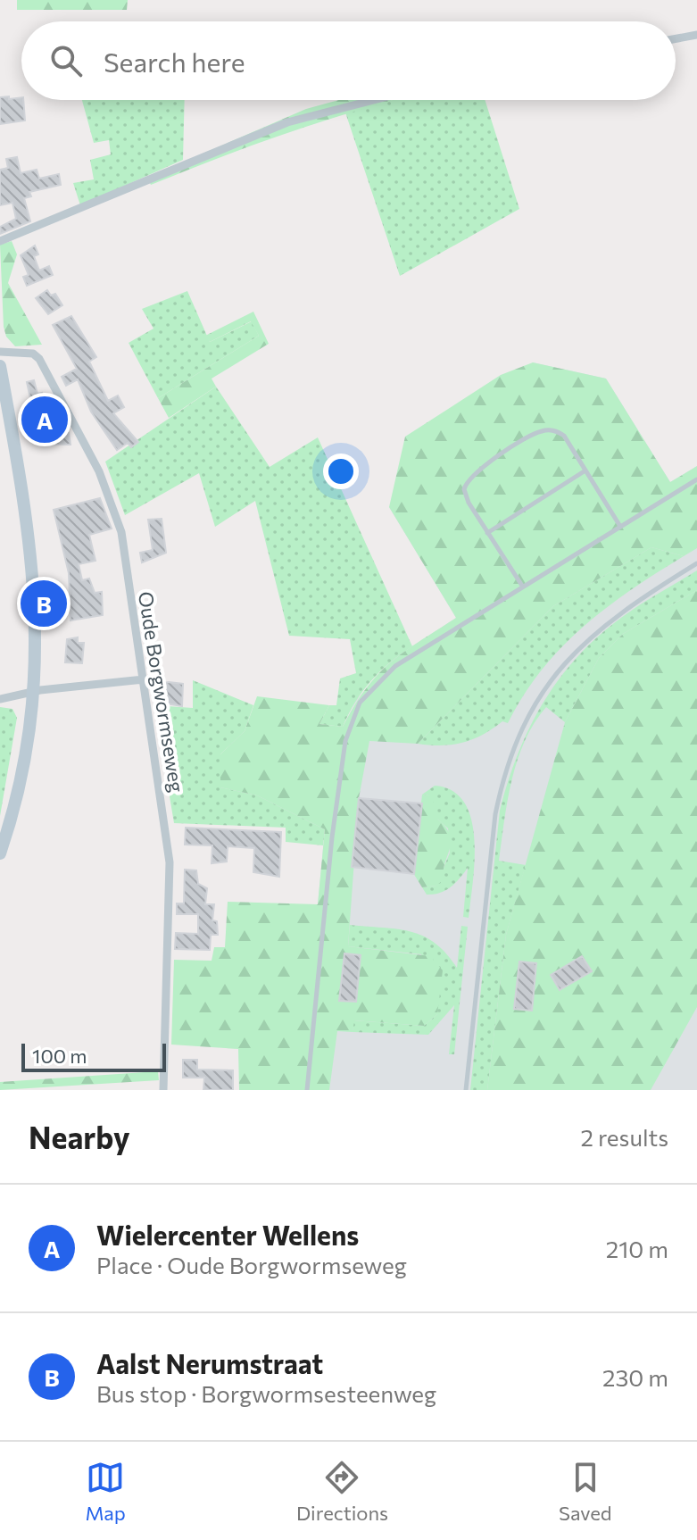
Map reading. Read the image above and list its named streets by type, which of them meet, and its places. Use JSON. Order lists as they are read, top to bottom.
{
  "streets": {
    "street": ["Oude Borgwormseweg"]
  },
  "scale_bar": "100 m",
  "page": {
    "search": "Search here",
    "pins": ["A", "B"],
    "scale": "100 m",
    "heading": ["Nearby", "2 results"],
    "list": [
      {
        "mark": "A",
        "name": "Wielercenter Wellens",
        "note": "Place · Oude Borgwormseweg",
        "value": "210 m"
      },
      {
        "mark": "B",
        "name": "Aalst Nerumstraat",
        "note": "Bus stop · Borgwormsesteenweg",
        "value": "230 m"
      }
    ],
    "nav": ["Map", "Directions", "Saved"]
  }
}
